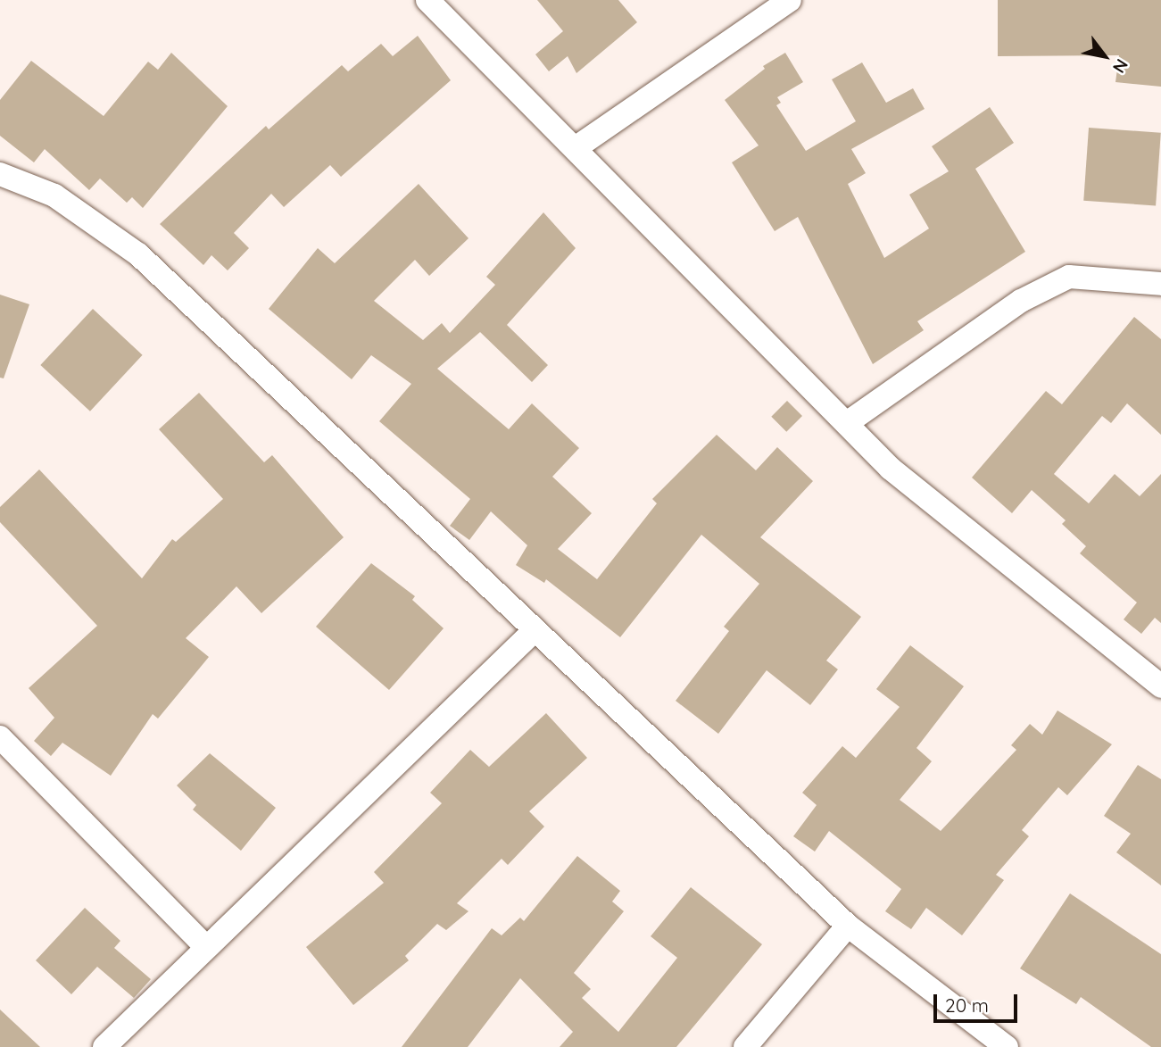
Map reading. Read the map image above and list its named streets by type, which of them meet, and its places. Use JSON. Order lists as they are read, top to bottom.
{
  "scale_bar": "20 m",
  "north": "bottom right"
}
